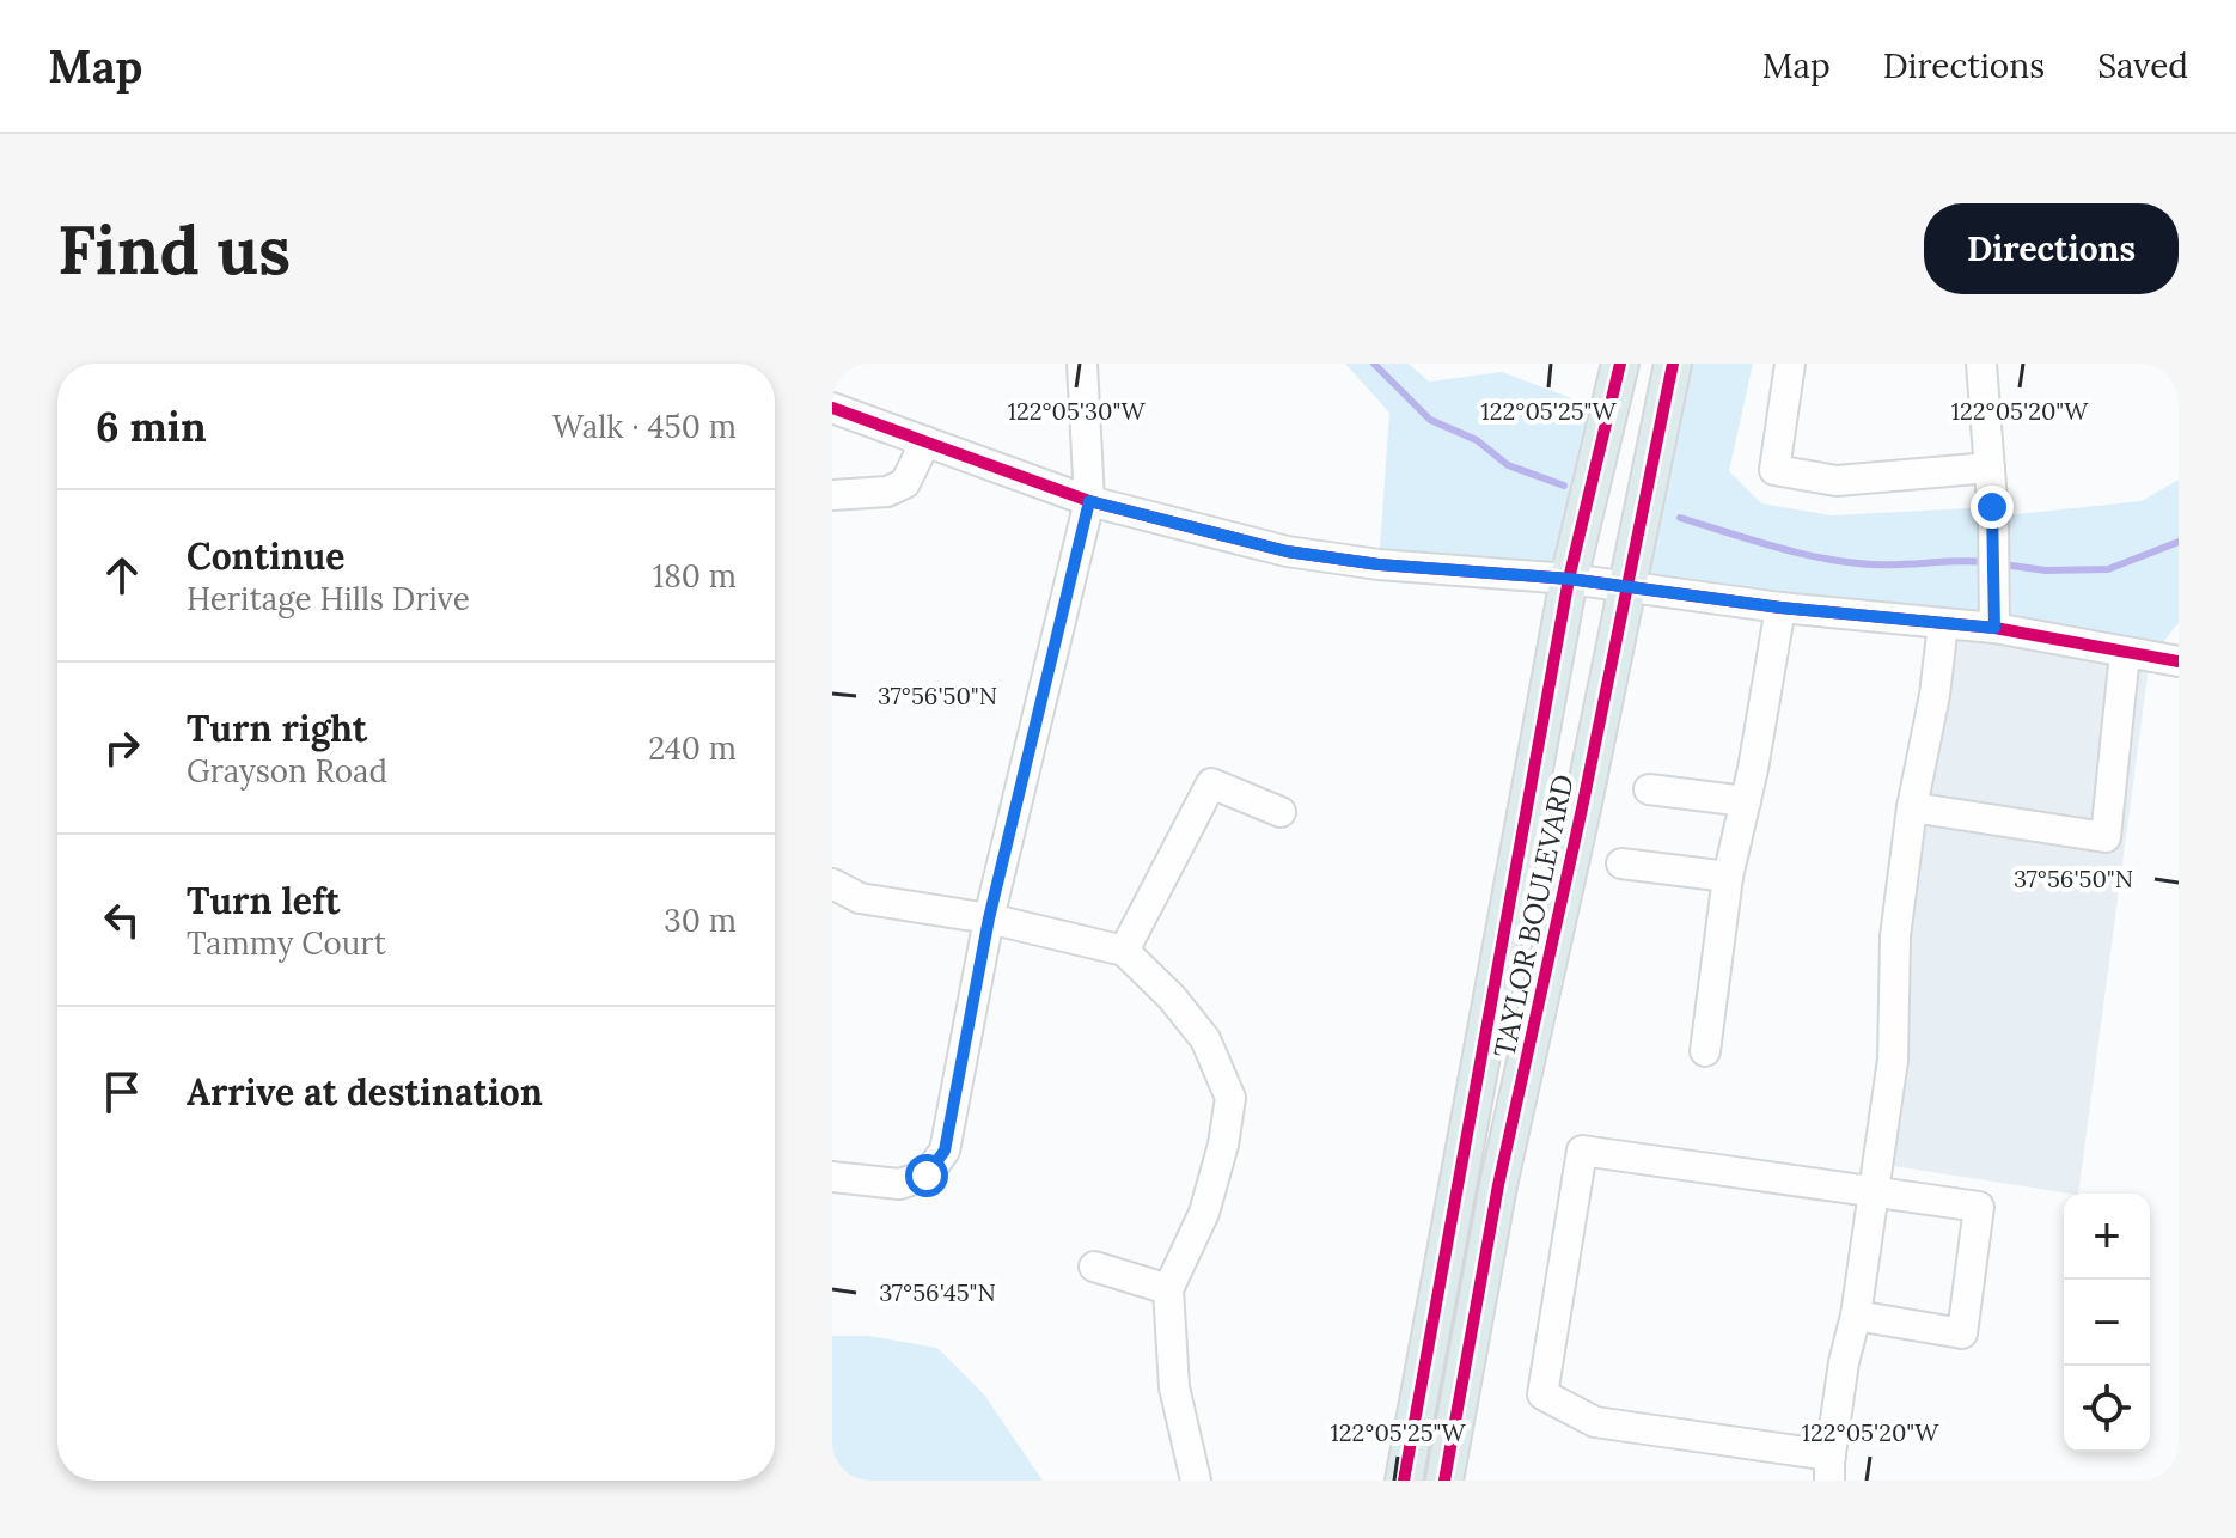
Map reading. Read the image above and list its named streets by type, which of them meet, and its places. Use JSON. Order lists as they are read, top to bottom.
{
  "streets": {
    "main road": ["TAYLOR BOULEVARD"]
  },
  "page": {
    "header": "Map",
    "nav": ["Map", "Directions", "Saved"],
    "buttons": "Directions",
    "title": "Find us",
    "heading": ["6 min", "Walk · 450 m"],
    "list": [
      ["Continue", "Heritage Hills Drive", "180 m"],
      ["Turn right", "Grayson Road", "240 m"],
      ["Turn left", "Tammy Court", "30 m"],
      "Arrive at destination"
    ],
    "map_buttons": ["+", "−"]
  },
  "coordinates": [
    "122°05'30\"W",
    "122°05'25\"W",
    "122°05'20\"W",
    "37°56'50\"N",
    "37°56'45\"N"
  ]
}
